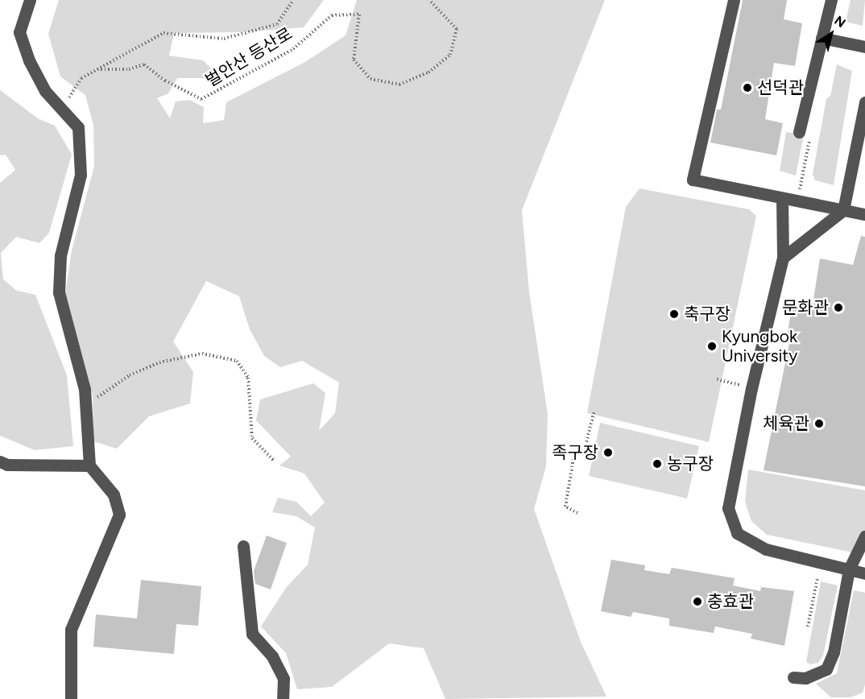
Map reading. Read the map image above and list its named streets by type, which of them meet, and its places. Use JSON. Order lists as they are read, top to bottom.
{
  "streets": {
    "path": ["벌안산 등산로"]
  },
  "places": [
    "선덕관",
    "문화관",
    "축구장",
    "Kyungbok University",
    "체육관",
    "족구장",
    "농구장",
    "충효관"
  ],
  "north": "top right"
}
